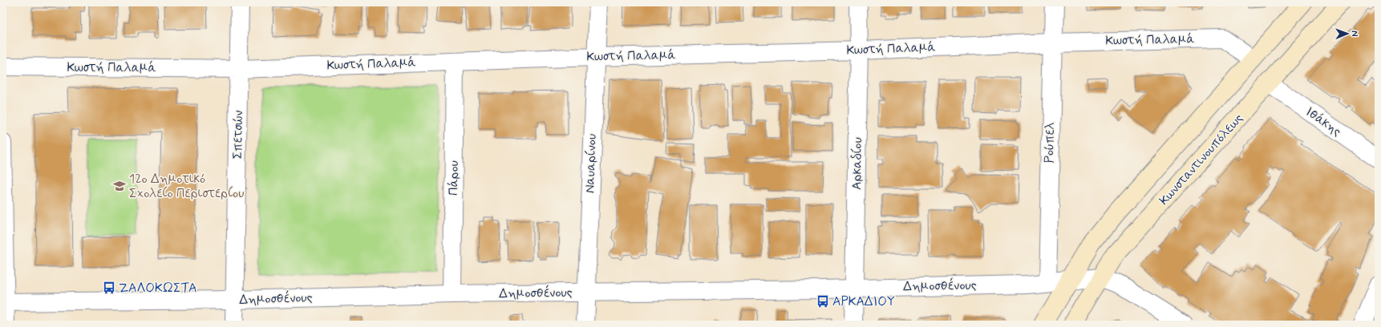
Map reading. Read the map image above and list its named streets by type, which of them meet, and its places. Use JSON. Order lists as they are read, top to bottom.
{
  "streets": {
    "main road": ["Κωνσταντινουπόλεως"],
    "street": [
      "Κωστή Παλαμά",
      "Ιθάκης",
      "Σπετσών",
      "Ρούπελ",
      "Ναυαρίνου",
      "Αρκαδίου",
      "Πάρου",
      "Δημοσθένους"
    ]
  },
  "crossings": [
    ["Κωστή Παλαμά", "Σπετσών"],
    ["Κωστή Παλαμά", "Ρούπελ"],
    ["Κωστή Παλαμά", "Ναυαρίνου"],
    ["Κωστή Παλαμά", "Αρκαδίου"],
    ["Κωστή Παλαμά", "Πάρου"],
    ["Ιθάκης", "Κωνσταντινουπόλεως"],
    ["Σπετσών", "Δημοσθένους"],
    ["Ρούπελ", "Δημοσθένους"],
    ["Κωνσταντινουπόλεως", "Δημοσθένους"],
    ["Ναυαρίνου", "Δημοσθένους"],
    ["Αρκαδίου", "Δημοσθένους"],
    ["Πάρου", "Δημοσθένους"]
  ],
  "places": {
    "school or university": ["12ο Δημοτικό Σχολείο Περιστερίου"],
    "bus stop": ["ΖΑΛΟΚΩΣΤΑ", "ΑΡΚΑΔΙΟΥ"]
  },
  "north": "right"
}
